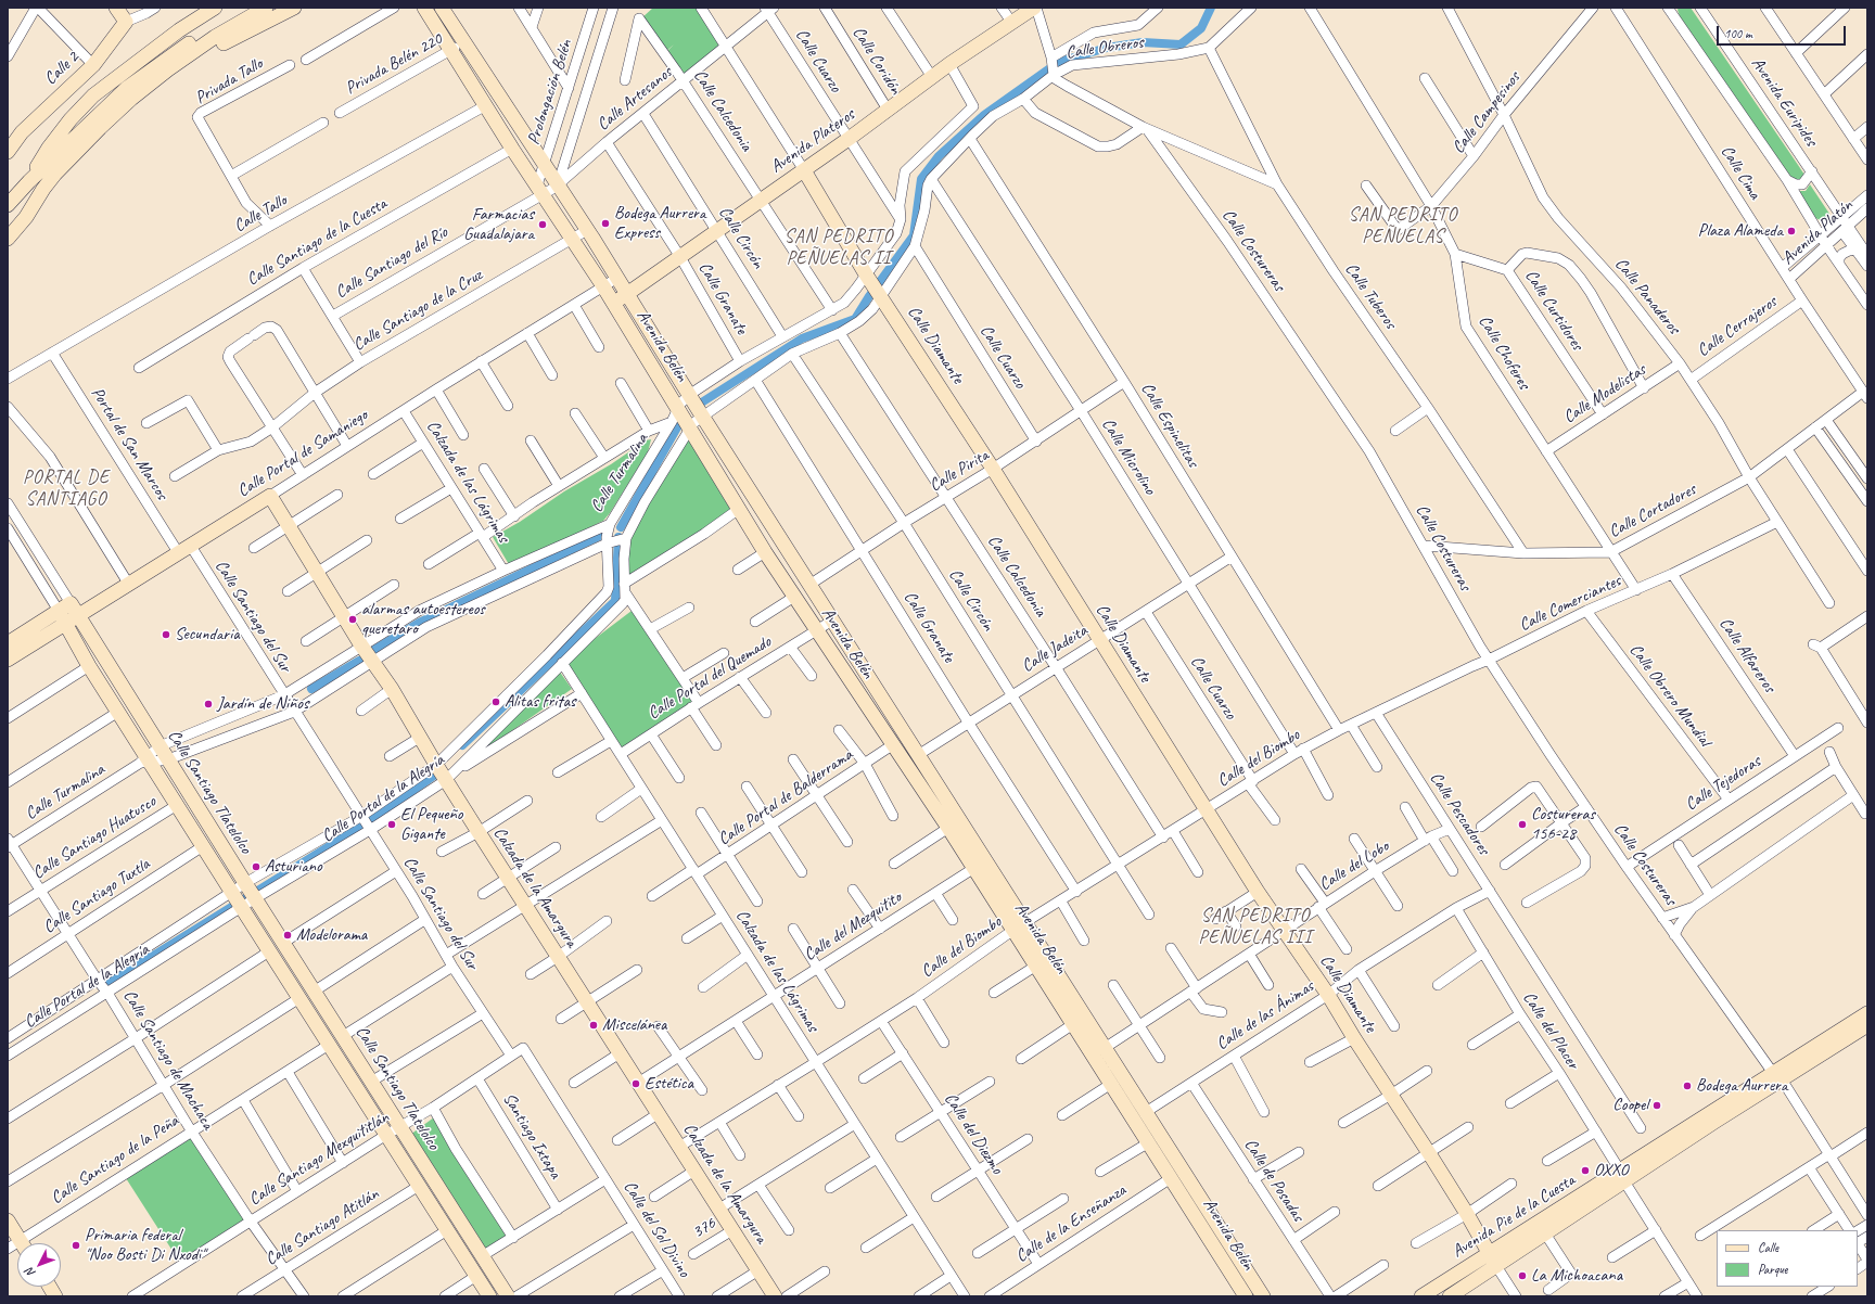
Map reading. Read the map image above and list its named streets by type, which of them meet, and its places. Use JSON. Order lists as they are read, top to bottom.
{
  "streets": {
    "street": [
      "Calle Obreros",
      "Calle Cuarzo",
      "Calle Coridón",
      "Privada Belén 220",
      "Calle 2",
      "Privada Tallo",
      "Prolongación Belén",
      "Calle Artesanos",
      "Avenida Euripides",
      "Calle Calcedonia",
      "Calle Campesinos",
      "Avenida Plateros",
      "Calle Cima",
      "Calle Tallo",
      "Avenida Platón",
      "Calle Circón",
      "Calle Santiago de la Cuesta",
      "Calle Costureras",
      "Calle Santiago del Río",
      "Calle Tuberos",
      "Calle Panaderos",
      "Calle Granate",
      "Calle Santiago de la Cruz",
      "Calle Curtidores",
      "Calle Cerrajeros",
      "Calle Diamante",
      "Avenida Belén",
      "Calle Choferes",
      "Calle Modelistas",
      "Calle Espinelitas",
      "Portal de San Marcos",
      "Calle Portal de Samaniego",
      "Calle Microlino",
      "Calle Pirita",
      "Calle Turmalina",
      "Calzada de las Lágrimas",
      "Calle Cortadores",
      "Calle Comerciantes",
      "Calle Santiago del Sur",
      "Calle Jadeita",
      "Calle Alfareros",
      "Calle Portal del Quemado",
      "Calle Obrero Mundial",
      "Calle del Biombo",
      "Calle Tejedoras",
      "Calle Santiago Tlatelolco",
      "Calle Portal de Balderrama",
      "Calle Portal de la Alegría",
      "Calle Pescadores",
      "Calle Santiago Huatusco",
      "Calle del Lobo",
      "Calzada de la Amargura",
      "Calle Santiago Tuxtla",
      "Calle del Mezquitito",
      "Calle de las Ánimas",
      "Calle del Placer",
      "Calle Santiago de Machaca",
      "Calle del Diezmo",
      "Santiago Ixtapa",
      "Calle Santiago Mexquititlán",
      "Calle Santiago de la Peña",
      "Calle de Posadas",
      "Avenida Pie de la Cuesta",
      "Calle de la Enseñanza",
      "Calle Santiago Atitlán",
      "376",
      "Calle del Sol Divino"
    ]
  },
  "crossings": [
    ["Calle Obreros", "Calle Costureras"],
    ["Calle Obreros", "Calle Tuberos"],
    ["Calle Obreros", "Calle Espinelitas"],
    ["Calle Obreros", "Calle Turmalina"],
    ["Calle Cuarzo", "Calle Artesanos"],
    ["Calle Cuarzo", "Avenida Plateros"],
    ["Calle Cuarzo", "Calle Pirita"],
    ["Calle Cuarzo", "Calle Turmalina"],
    ["Calle Cuarzo", "Calle Jadeita"],
    ["Calle Cuarzo", "Calle del Biombo"],
    ["Calle Coridón", "Avenida Plateros"],
    ["Privada Belén 220", "Avenida Belén"],
    ["Privada Tallo", "Calle Tallo"],
    ["Prolongación Belén", "Calle Artesanos"],
    ["Prolongación Belén", "Calle Santiago del Río"],
    ["Prolongación Belén", "Avenida Belén"],
    ["Calle Artesanos", "Calle Calcedonia"],
    ["Calle Artesanos", "Calle Circón"],
    ["Calle Artesanos", "Calle Santiago del Río"],
    ["Calle Artesanos", "Calle Granate"],
    ["Calle Artesanos", "Calle Diamante"],
    ["Calle Artesanos", "Avenida Belén"],
    ["Avenida Euripides", "Avenida Platón"],
    ["Calle Calcedonia", "Avenida Plateros"],
    ["Calle Calcedonia", "Calle Pirita"],
    ["Calle Calcedonia", "Calle Turmalina"],
    ["Calle Calcedonia", "Calle Jadeita"],
    ["Calle Calcedonia", "Calle del Biombo"],
    ["Calle Campesinos", "Calle Panaderos"],
    ["Calle Campesinos", "Calle Choferes"],
    ["Avenida Plateros", "Calle Circón"],
    ["Avenida Plateros", "Calle Granate"],
    ["Avenida Plateros", "Calle Diamante"],
    ["Avenida Plateros", "Avenida Belén"],
    ["Avenida Plateros", "Calle Turmalina"],
    ["Calle Cima", "Avenida Platón"],
    ["Calle Cima", "Calle Cerrajeros"],
    ["Calle Cima", "Calle Cortadores"],
    ["Calle Tallo", "Avenida Belén"],
    ["Calle Tallo", "Portal de San Marcos"],
    ["Calle Circón", "Calle Pirita"],
    ["Calle Circón", "Calle Turmalina"],
    ["Calle Circón", "Calle Jadeita"],
    ["Calle Circón", "Calle del Biombo"],
    ["Calle Santiago de la Cuesta", "Avenida Belén"],
    ["Calle Costureras", "Calle Cortadores"],
    ["Calle Costureras", "Calle Comerciantes"],
    ["Calle Costureras", "Calle Tejedoras"],
    ["Calle Costureras", "Avenida Pie de la Cuesta"],
    ["Calle Santiago del Río", "Avenida Belén"],
    ["Calle Tuberos", "Calle Cortadores"],
    ["Calle Panaderos", "Calle Cerrajeros"],
    ["Calle Panaderos", "Calle Modelistas"],
    ["Calle Panaderos", "Calle Cortadores"],
    ["Calle Panaderos", "Calle Comerciantes"],
    ["Calle Granate", "Calle Pirita"],
    ["Calle Granate", "Calle Turmalina"],
    ["Calle Granate", "Calle Jadeita"],
    ["Calle Granate", "Calle del Biombo"],
    ["Calle Santiago de la Cruz", "Avenida Belén"],
    ["Calle Curtidores", "Calle Choferes"],
    ["Calle Curtidores", "Calle Modelistas"],
    ["Calle Diamante", "Calle Pirita"],
    ["Calle Diamante", "Calle Turmalina"],
    ["Calle Diamante", "Calle Jadeita"],
    ["Calle Diamante", "Calle del Biombo"],
    ["Calle Diamante", "Calle del Lobo"],
    ["Calle Diamante", "Calle de las Ánimas"],
    ["Calle Diamante", "Avenida Pie de la Cuesta"],
    ["Avenida Belén", "Calle Portal de Samaniego"],
    ["Avenida Belén", "Calle Pirita"],
    ["Avenida Belén", "Calle Turmalina"],
    ["Avenida Belén", "Calle Jadeita"],
    ["Avenida Belén", "Calle Portal del Quemado"],
    ["Avenida Belén", "Calle del Biombo"],
    ["Avenida Belén", "Calle Portal de Balderrama"],
    ["Avenida Belén", "Calle del Lobo"],
    ["Avenida Belén", "Calle del Mezquitito"],
    ["Avenida Belén", "Calle de las Ánimas"],
    ["Avenida Belén", "Calle de la Enseñanza"],
    ["Calle Choferes", "Calle Modelistas"],
    ["Calle Choferes", "Calle Cortadores"],
    ["Calle Choferes", "Calle Comerciantes"],
    ["Calle Espinelitas", "Calle Pirita"],
    ["Calle Espinelitas", "Calle Turmalina"],
    ["Calle Espinelitas", "Calle Jadeita"],
    ["Calle Espinelitas", "Calle del Biombo"],
    ["Portal de San Marcos", "Calle Portal de Samaniego"],
    ["Portal de San Marcos", "Calle Santiago del Sur"],
    ["Calle Portal de Samaniego", "Calzada de las Lágrimas"],
    ["Calle Portal de Samaniego", "Calle Santiago del Sur"],
    ["Calle Portal de Samaniego", "Calle Santiago Tlatelolco"],
    ["Calle Portal de Samaniego", "Calzada de la Amargura"],
    ["Calle Microlino", "Calle Pirita"],
    ["Calle Microlino", "Calle Turmalina"],
    ["Calle Microlino", "Calle Jadeita"],
    ["Calle Microlino", "Calle del Biombo"],
    ["Calle Turmalina", "Calzada de las Lágrimas"],
    ["Calle Turmalina", "Calle Santiago del Sur"],
    ["Calle Turmalina", "Calle Santiago Tlatelolco"],
    ["Calle Turmalina", "Calle Portal de la Alegría"],
    ["Calle Turmalina", "Calzada de la Amargura"],
    ["Calle Turmalina", "Calle Santiago de Machaca"],
    ["Calzada de las Lágrimas", "Calle Portal del Quemado"],
    ["Calzada de las Lágrimas", "Calle del Biombo"],
    ["Calzada de las Lágrimas", "Calle Portal de Balderrama"],
    ["Calzada de las Lágrimas", "Calle Portal de la Alegría"],
    ["Calzada de las Lágrimas", "Calle del Mezquitito"],
    ["Calle Comerciantes", "Calle Alfareros"],
    ["Calle Comerciantes", "Calle Obrero Mundial"],
    ["Calle Comerciantes", "Calle del Biombo"],
    ["Calle Comerciantes", "Calle Pescadores"],
    ["Calle Santiago del Sur", "Calle Portal de la Alegría"],
    ["Calle Santiago del Sur", "Calle Santiago Mexquititlán"],
    ["Calle Alfareros", "Calle Tejedoras"],
    ["Calle Obrero Mundial", "Calle Tejedoras"],
    ["Calle del Biombo", "Calle Pescadores"],
    ["Calle del Biombo", "Calzada de la Amargura"],
    ["Calle del Biombo", "Calle del Diezmo"],
    ["Calle Santiago Tlatelolco", "Calle Portal de la Alegría"],
    ["Calle Santiago Tlatelolco", "Calle Santiago Huatusco"],
    ["Calle Santiago Tlatelolco", "Calle Santiago Tuxtla"],
    ["Calle Santiago Tlatelolco", "Calle Santiago Mexquititlán"],
    ["Calle Santiago Tlatelolco", "Calle Santiago de la Peña"],
    ["Calle Santiago Tlatelolco", "Calle Santiago Atitlán"],
    ["Calle Portal de la Alegría", "Calzada de la Amargura"],
    ["Calle Portal de la Alegría", "Calle Santiago de Machaca"],
    ["Calle Pescadores", "Calle del Lobo"],
    ["Calle Pescadores", "Calle de las Ánimas"],
    ["Calle Santiago Huatusco", "Calle Santiago de Machaca"],
    ["Calzada de la Amargura", "Calle del Mezquitito"],
    ["Calzada de la Amargura", "376"],
    ["Calle Santiago Tuxtla", "Calle Santiago de Machaca"],
    ["Calle de las Ánimas", "Calle del Placer"],
    ["Calle de las Ánimas", "Calle de Posadas"],
    ["Calle del Placer", "Avenida Pie de la Cuesta"],
    ["Calle Santiago de Machaca", "Calle Santiago Mexquititlán"],
    ["Calle Santiago de Machaca", "Calle Santiago de la Peña"],
    ["Calle Santiago de Machaca", "Calle Santiago Atitlán"],
    ["Calle del Diezmo", "Calle de la Enseñanza"],
    ["Santiago Ixtapa", "Calle Santiago Mexquititlán"],
    ["Calle Santiago Mexquititlán", "Calle del Sol Divino"]
  ],
  "districts": [
    "SAN PEDRITO PEÑUELAS",
    "SAN PEDRITO PEÑUELAS II",
    "PORTAL DE SANTIAGO",
    "SAN PEDRITO PEÑUELAS III"
  ],
  "places": [
    "Bodega Aurrera Express",
    "Farmacias Guadalajara",
    "Plaza Alameda",
    "alarmas autoestereos queretaro",
    "Secundaria",
    "Alitas fritas",
    "Jardín de Niños",
    "El Pequeño Gigante",
    "Costureras 156-28",
    "Asturiano",
    "Modelorama",
    "Miscelánea",
    "Estética",
    "Bodega Aurrera",
    "Coopel",
    "OXXO",
    "Primaria federal \"Noo Bosti Di Nxodi\"",
    "La Michoacana"
  ],
  "legend": ["Calle", "Parque"],
  "scale_bar": "100 m",
  "north": "bottom left"
}
